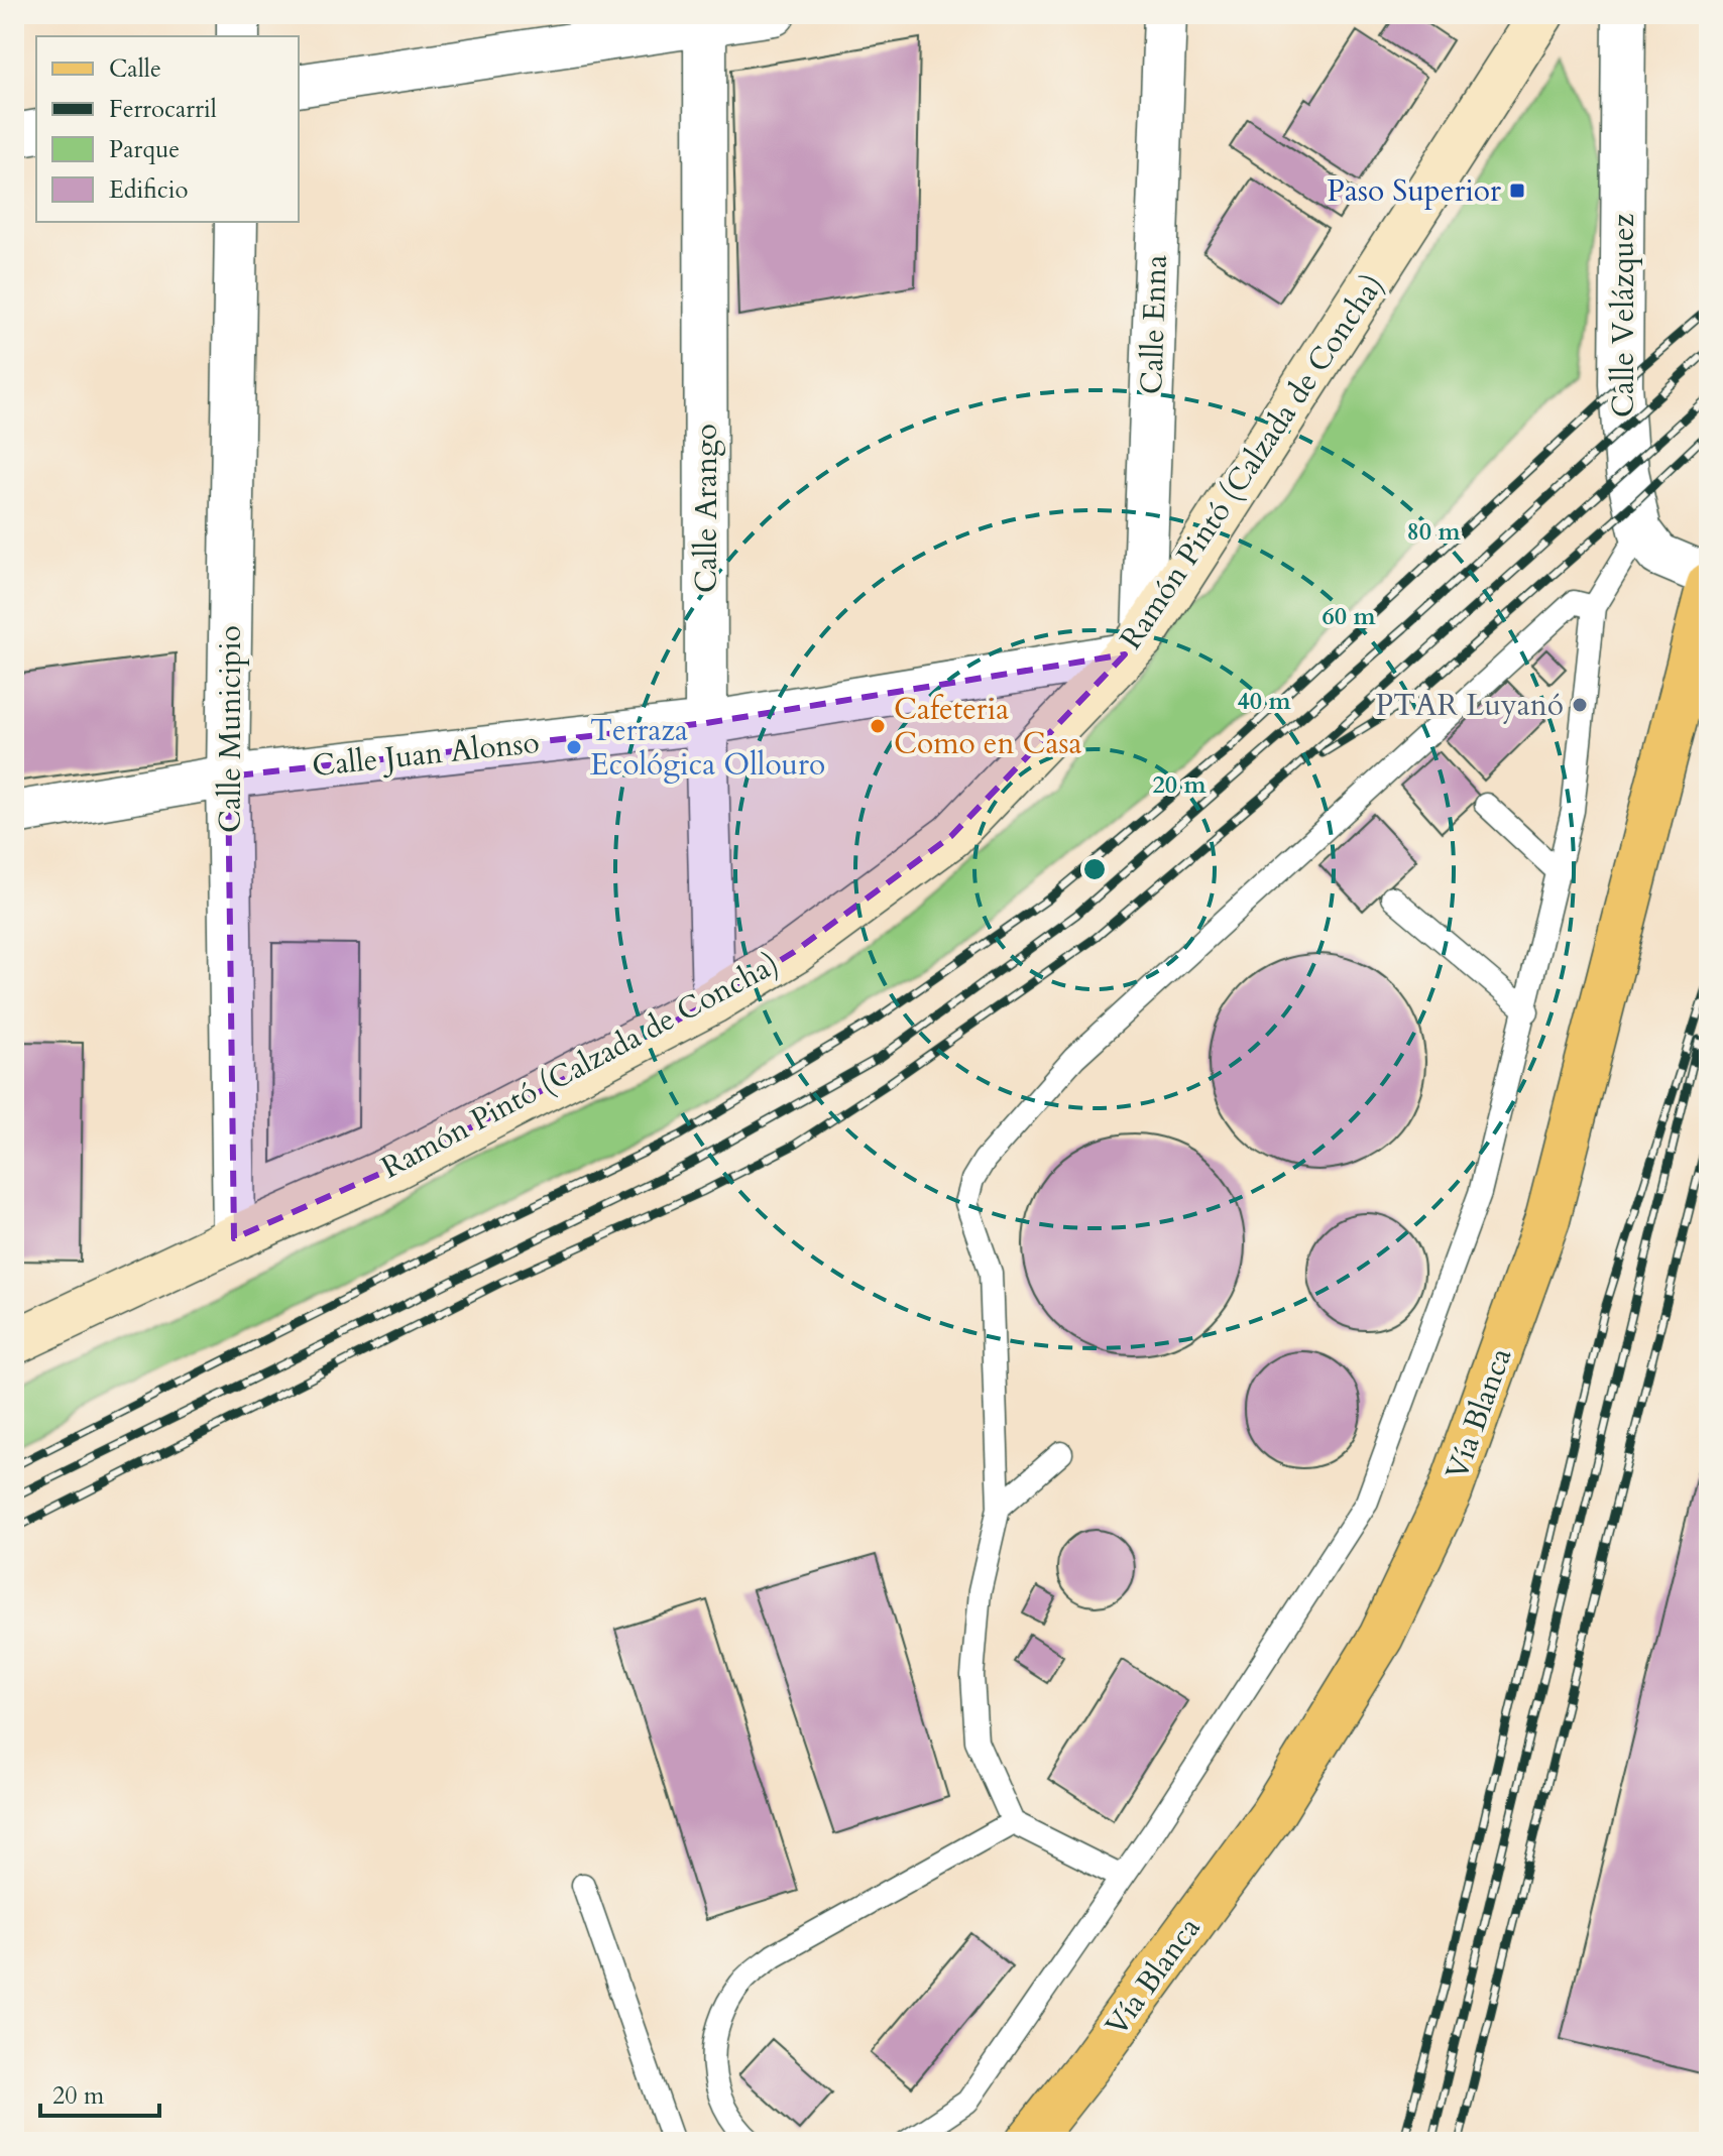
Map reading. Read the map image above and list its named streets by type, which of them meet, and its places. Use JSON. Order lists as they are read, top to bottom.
{
  "streets": {
    "main road": ["Ramón Pintó (Calzada de Concha)", "Vía Blanca"],
    "street": [
      "Calle Velázquez",
      "Calle Enna",
      "Calle Arango",
      "Calle Municipio",
      "Calle Juan Alonso"
    ]
  },
  "crossings": [
    ["Calle Enna", "Ramón Pintó (Calzada de Concha)"],
    ["Calle Enna", "Calle Juan Alonso"],
    ["Ramón Pintó (Calzada de Concha)", "Calle Arango"],
    ["Ramón Pintó (Calzada de Concha)", "Calle Municipio"],
    ["Ramón Pintó (Calzada de Concha)", "Calle Juan Alonso"],
    ["Calle Arango", "Calle Juan Alonso"],
    ["Calle Municipio", "Calle Juan Alonso"]
  ],
  "places": {
    "transit": ["Paso Superior"],
    "other": ["PTAR Luyanó", "Cafeteria Como en Casa", "Terraza Ecológica Ollouro"]
  },
  "legend": [
    "Calle",
    "Ferrocarril",
    "Parque",
    "Edificio"
  ],
  "scale_bar": "20 m",
  "rings": [
    "80 m",
    "60 m",
    "40 m",
    "20 m"
  ]
}
